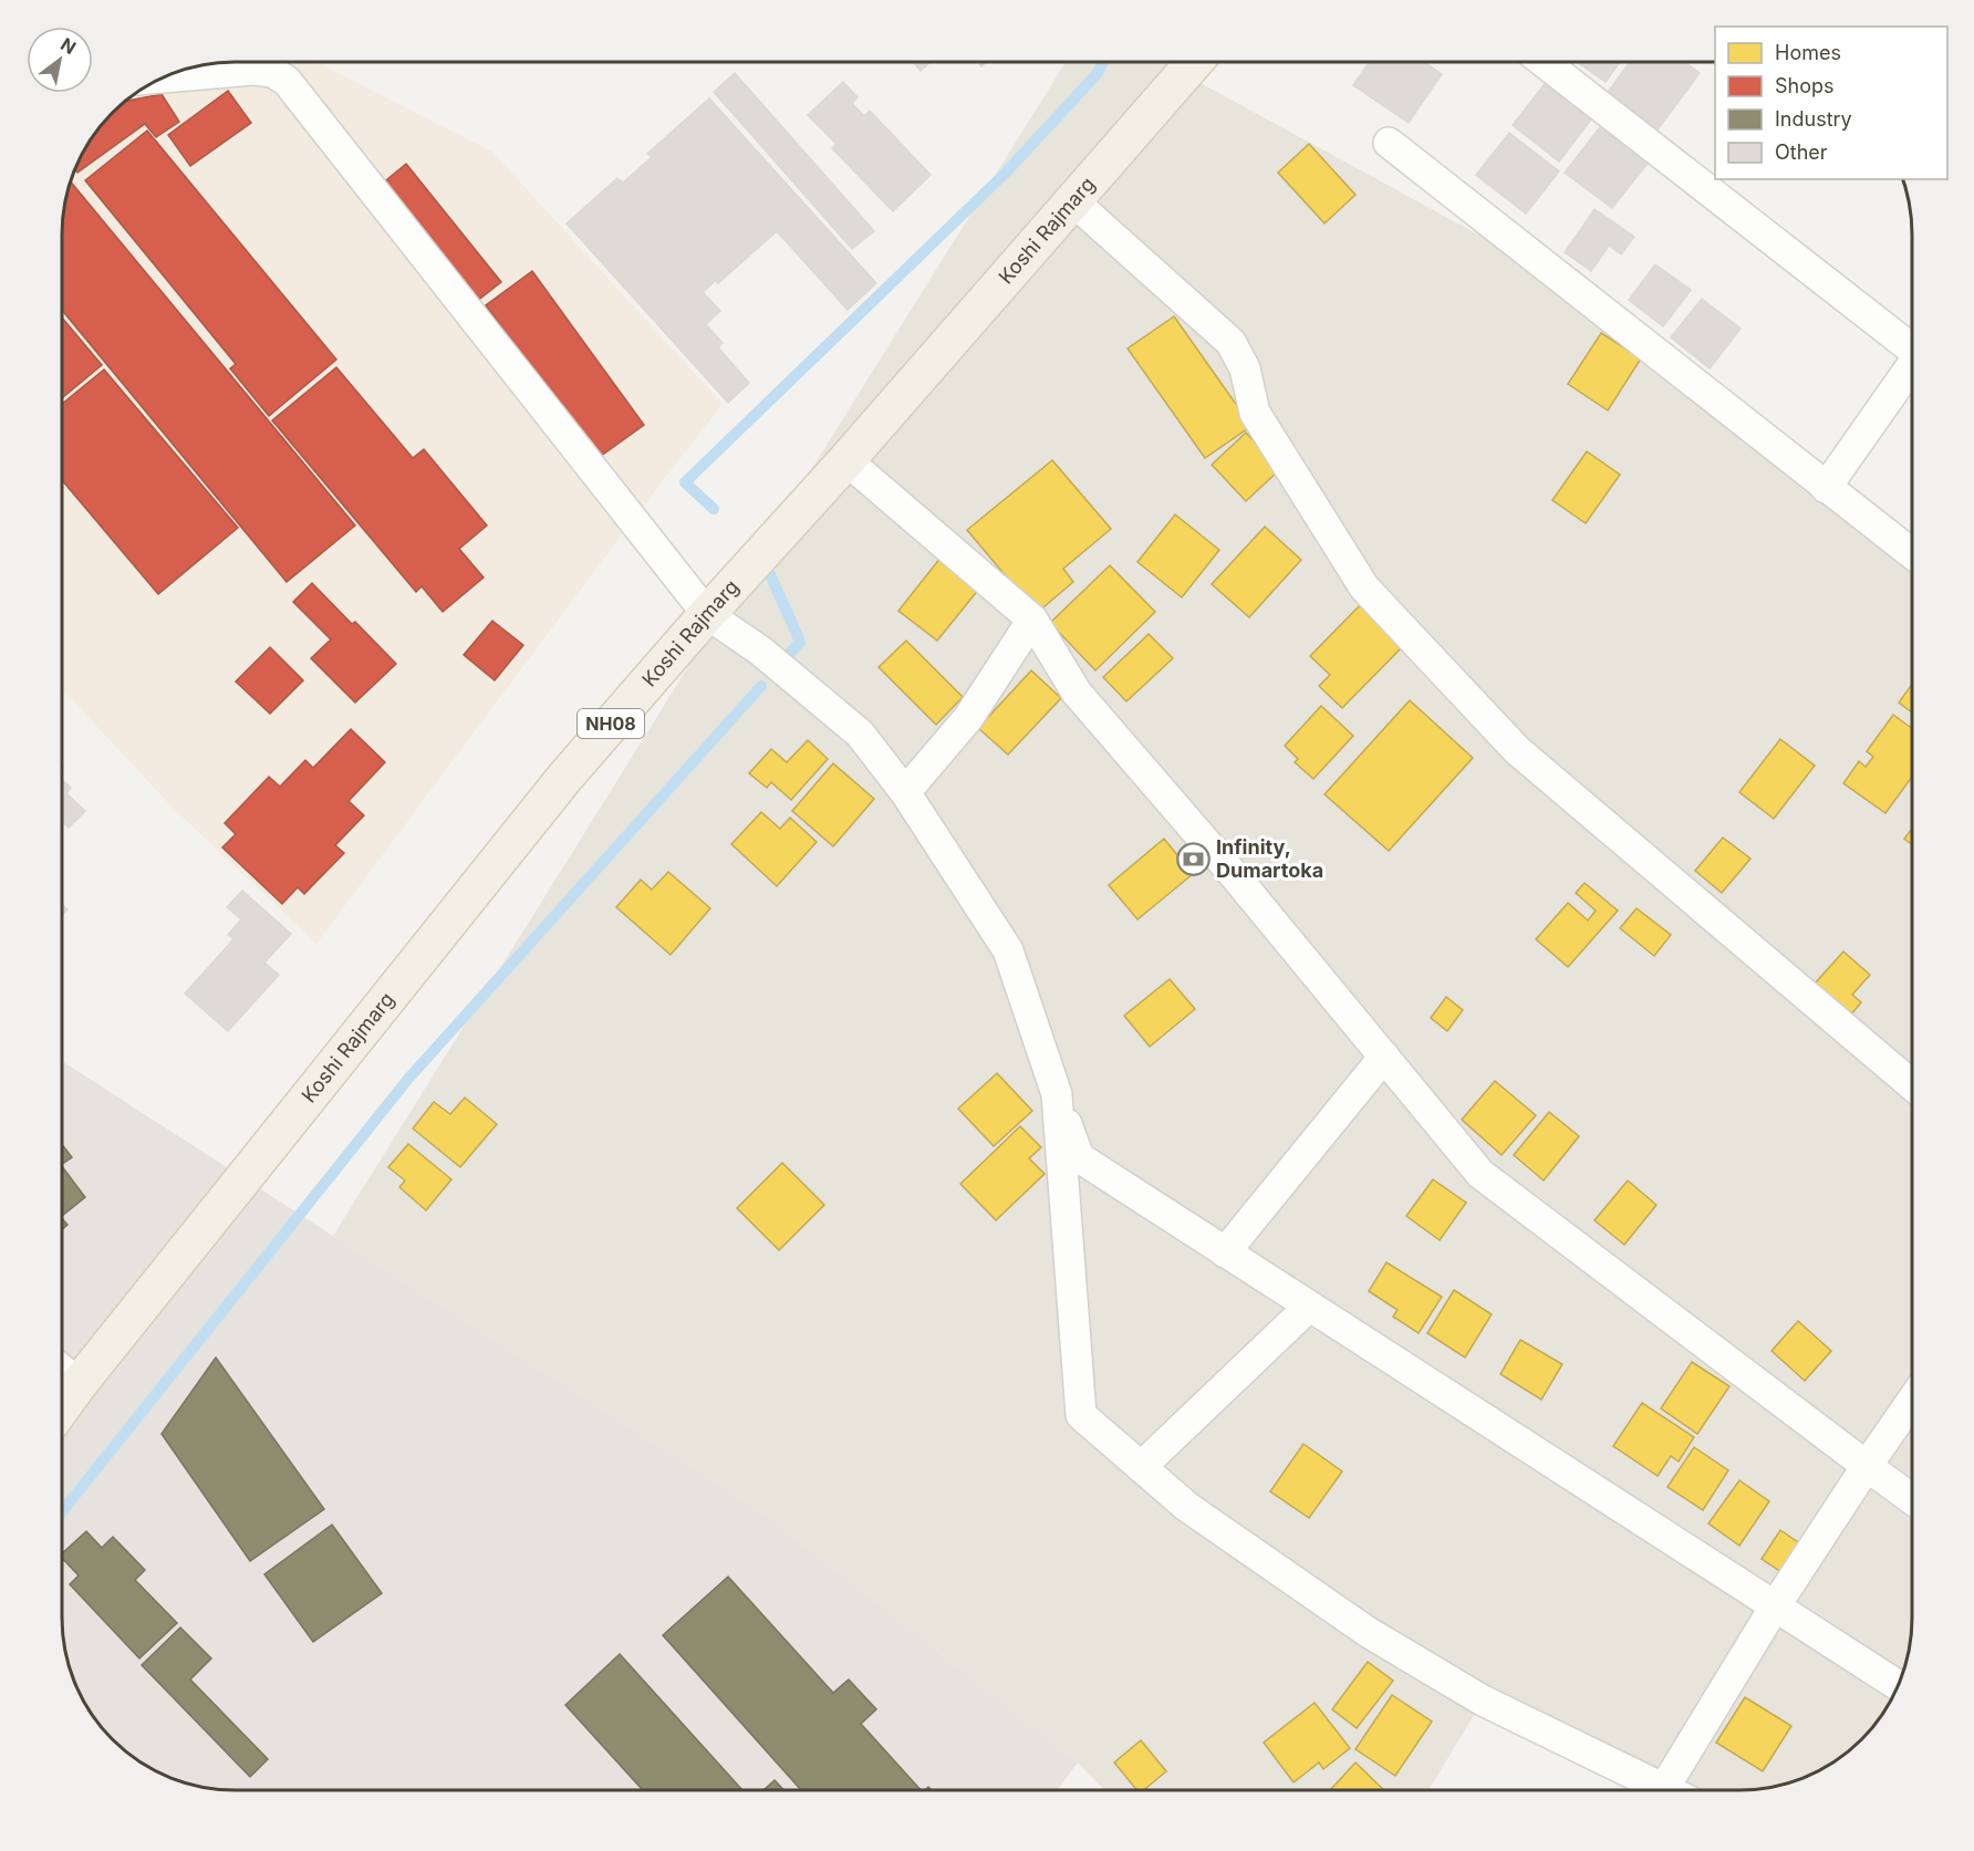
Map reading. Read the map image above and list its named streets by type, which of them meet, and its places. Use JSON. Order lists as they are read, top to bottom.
{
  "streets": {
    "main road": ["Koshi Rajmarg", "NH08"]
  },
  "places": {
    "bank": ["Infinity, Dumartoka"]
  },
  "legend": [
    "Homes",
    "Shops",
    "Industry",
    "Other"
  ],
  "north": "top right"
}
